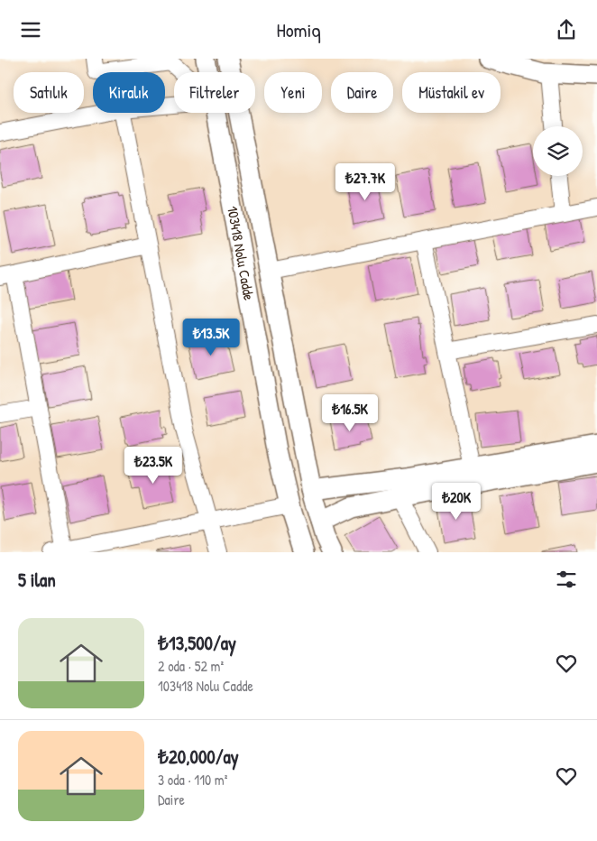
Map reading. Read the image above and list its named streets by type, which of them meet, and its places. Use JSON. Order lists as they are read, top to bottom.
{
  "streets": {
    "main road": ["103418 Nolu Cadde"]
  },
  "page": {
    "header": "Homiq",
    "chip": [
      "Satılık",
      "Kiralık",
      "Filtreler",
      "Yeni",
      "Daire",
      "Müstakil ev"
    ],
    "price": [
      "₺27.7K",
      "₺13.5K",
      "₺16.5K",
      "₺23.5K",
      "₺20K"
    ],
    "heading": "5 ilan",
    "list": [
      {
        "name": "₺13,500/ay",
        "note": "2 oda · 52 m² · 103418 Nolu Cadde"
      },
      {
        "name": "₺20,000/ay",
        "note": "3 oda · 110 m² · Daire"
      }
    ]
  }
}
